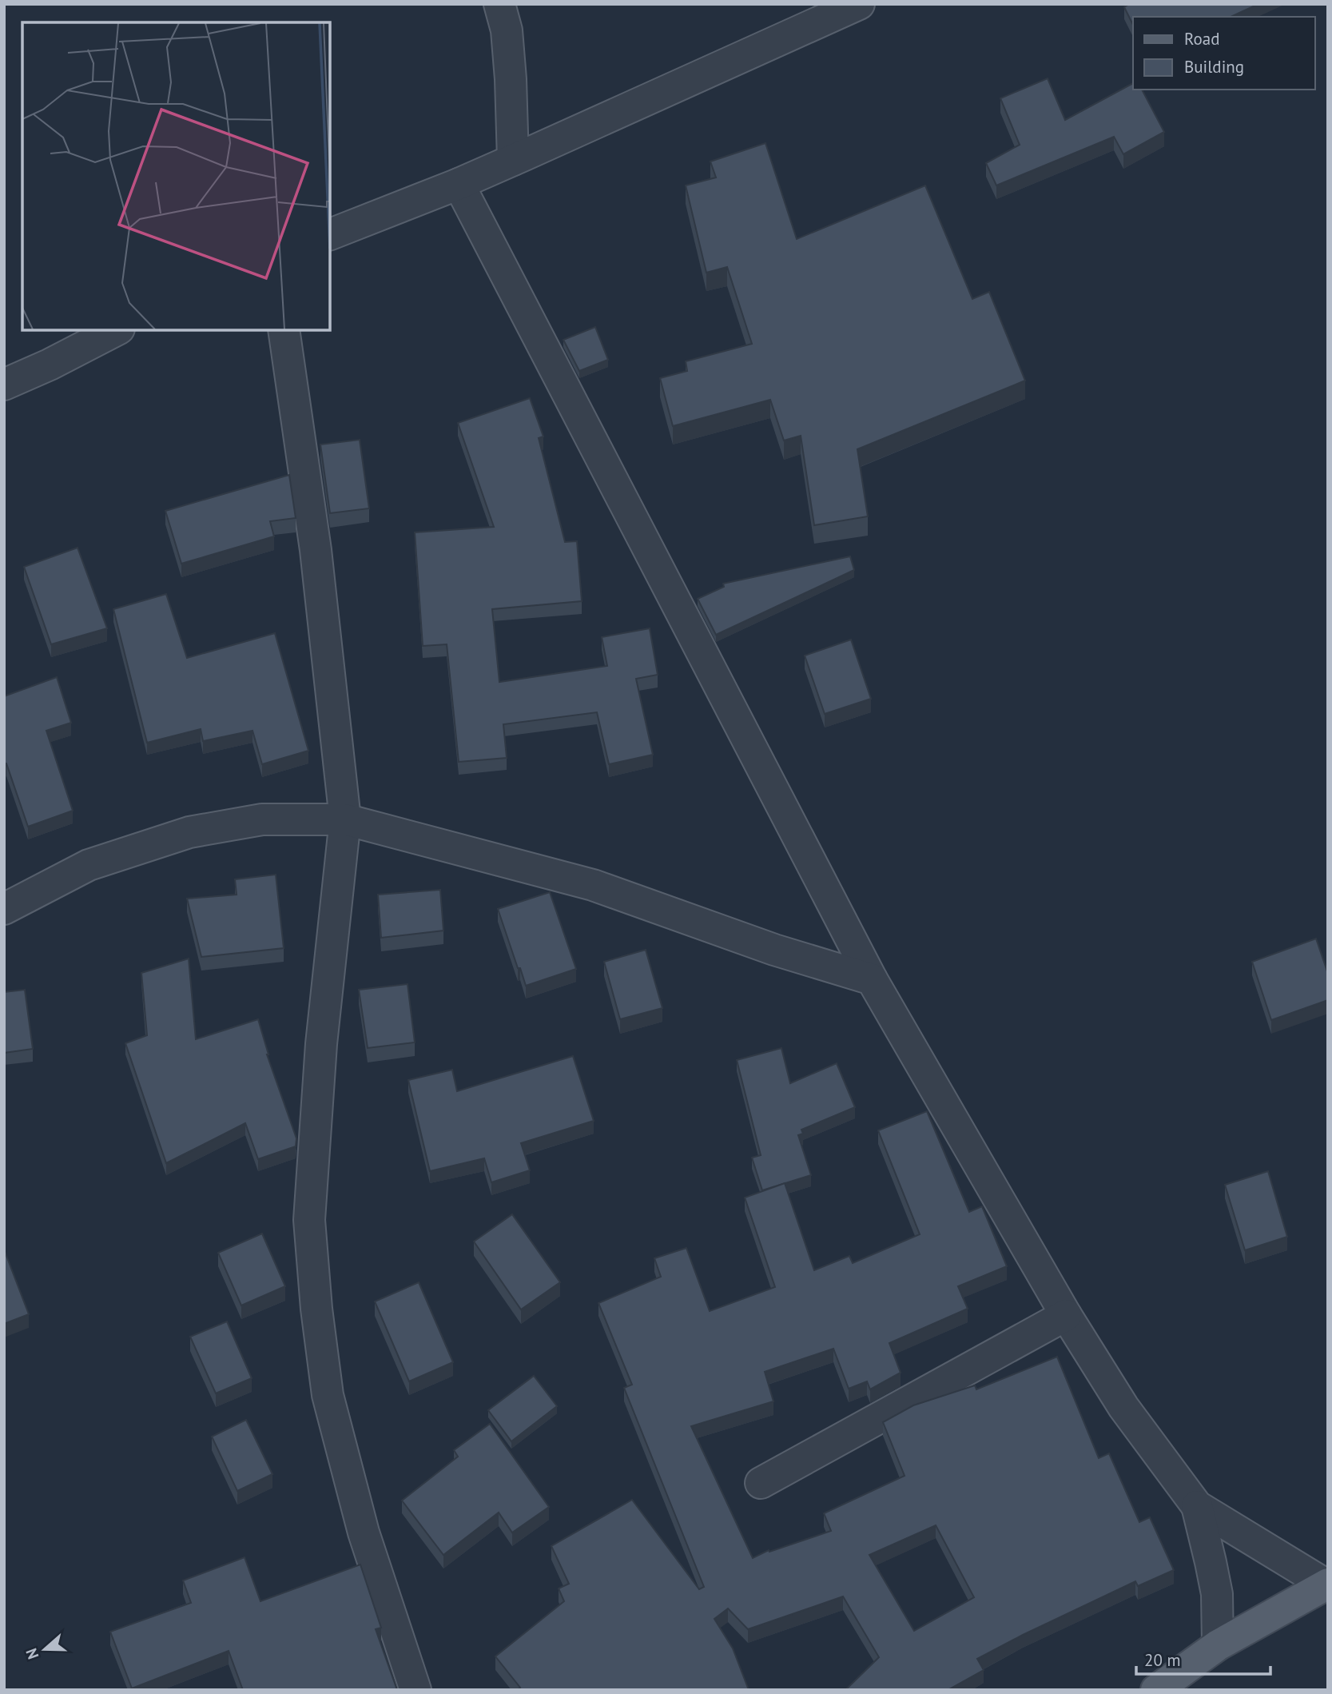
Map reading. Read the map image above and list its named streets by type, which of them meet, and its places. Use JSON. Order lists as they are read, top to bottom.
{
  "legend": ["Road", "Building"],
  "scale_bar": "20 m",
  "north": "left"
}
